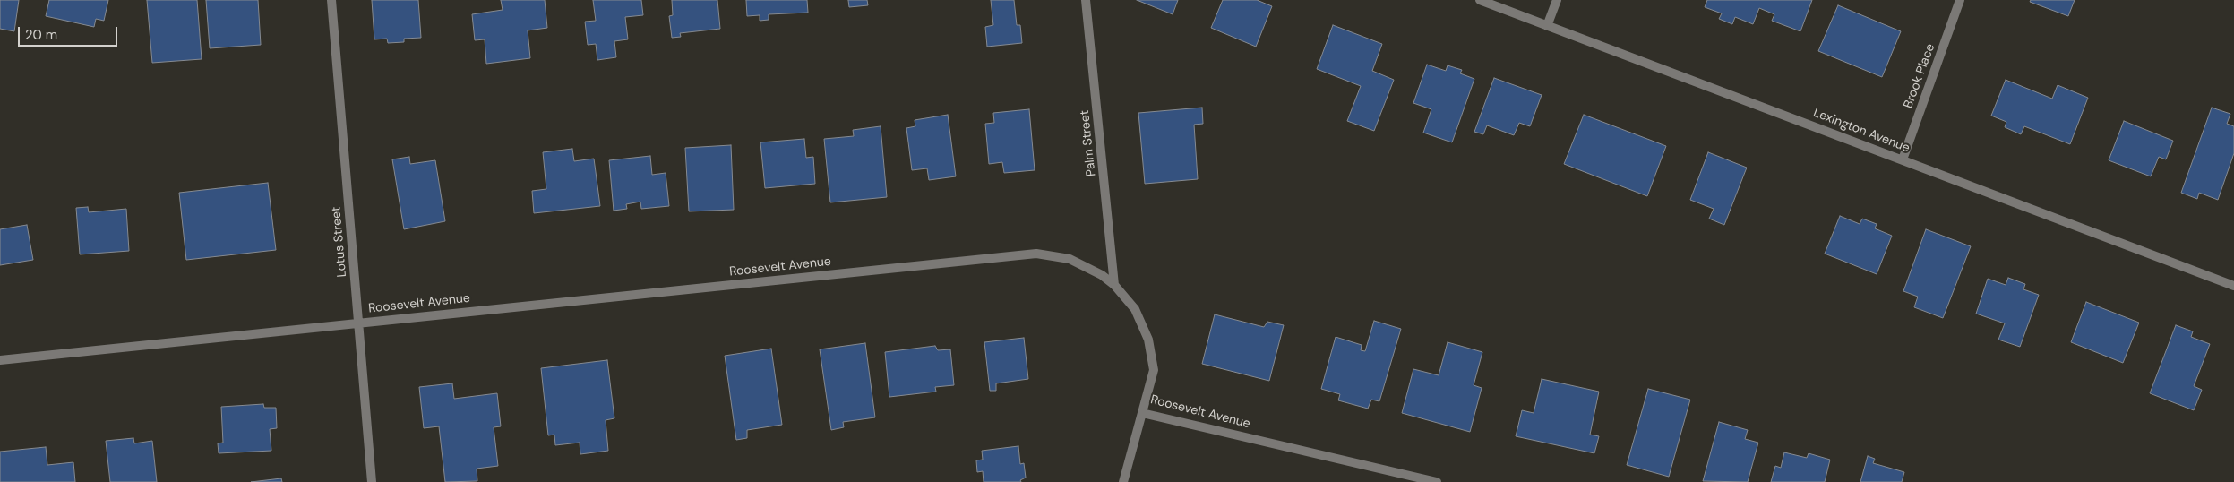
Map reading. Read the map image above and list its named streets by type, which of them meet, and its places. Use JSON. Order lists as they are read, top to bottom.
{
  "streets": {
    "street": [
      "Brook Place",
      "Lexington Avenue",
      "Palm Street",
      "Lotus Street",
      "Roosevelt Avenue"
    ]
  },
  "crossings": [
    ["Brook Place", "Lexington Avenue"],
    ["Palm Street", "Roosevelt Avenue"],
    ["Lotus Street", "Roosevelt Avenue"]
  ],
  "scale_bar": "20 m"
}
